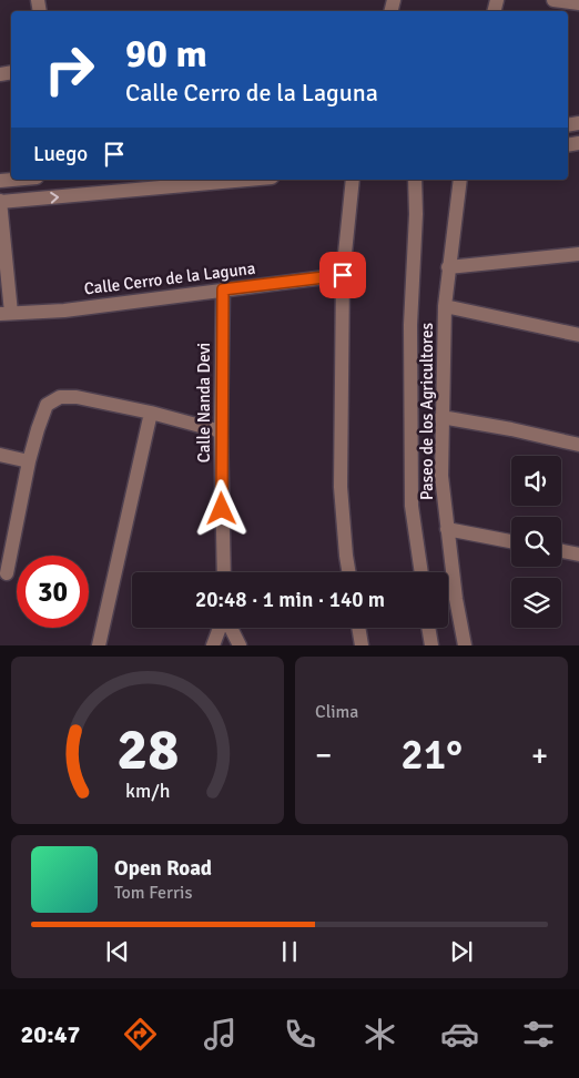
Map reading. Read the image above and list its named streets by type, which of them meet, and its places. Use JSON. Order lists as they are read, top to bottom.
{
  "streets": {
    "street": ["Calle Cerro de la Laguna", "Calle Nanda Devi", "Paseo de los Agricultores"]
  },
  "crossings": [
    ["Calle Cerro de la Laguna", "Calle Nanda Devi"]
  ],
  "page": {
    "turn": ["90 m", "Calle Cerro de la Laguna"],
    "then": "Luego",
    "limit": "30",
    "trip": "20:48 · 1 min · 140 m",
    "tile": "Clima",
    "heat": ["−", "21°", "+"],
    "song": ["Open Road", "Tom Ferris"],
    "tabs": "20:47",
    "gauge": ["28", "km/h"]
  }
}
